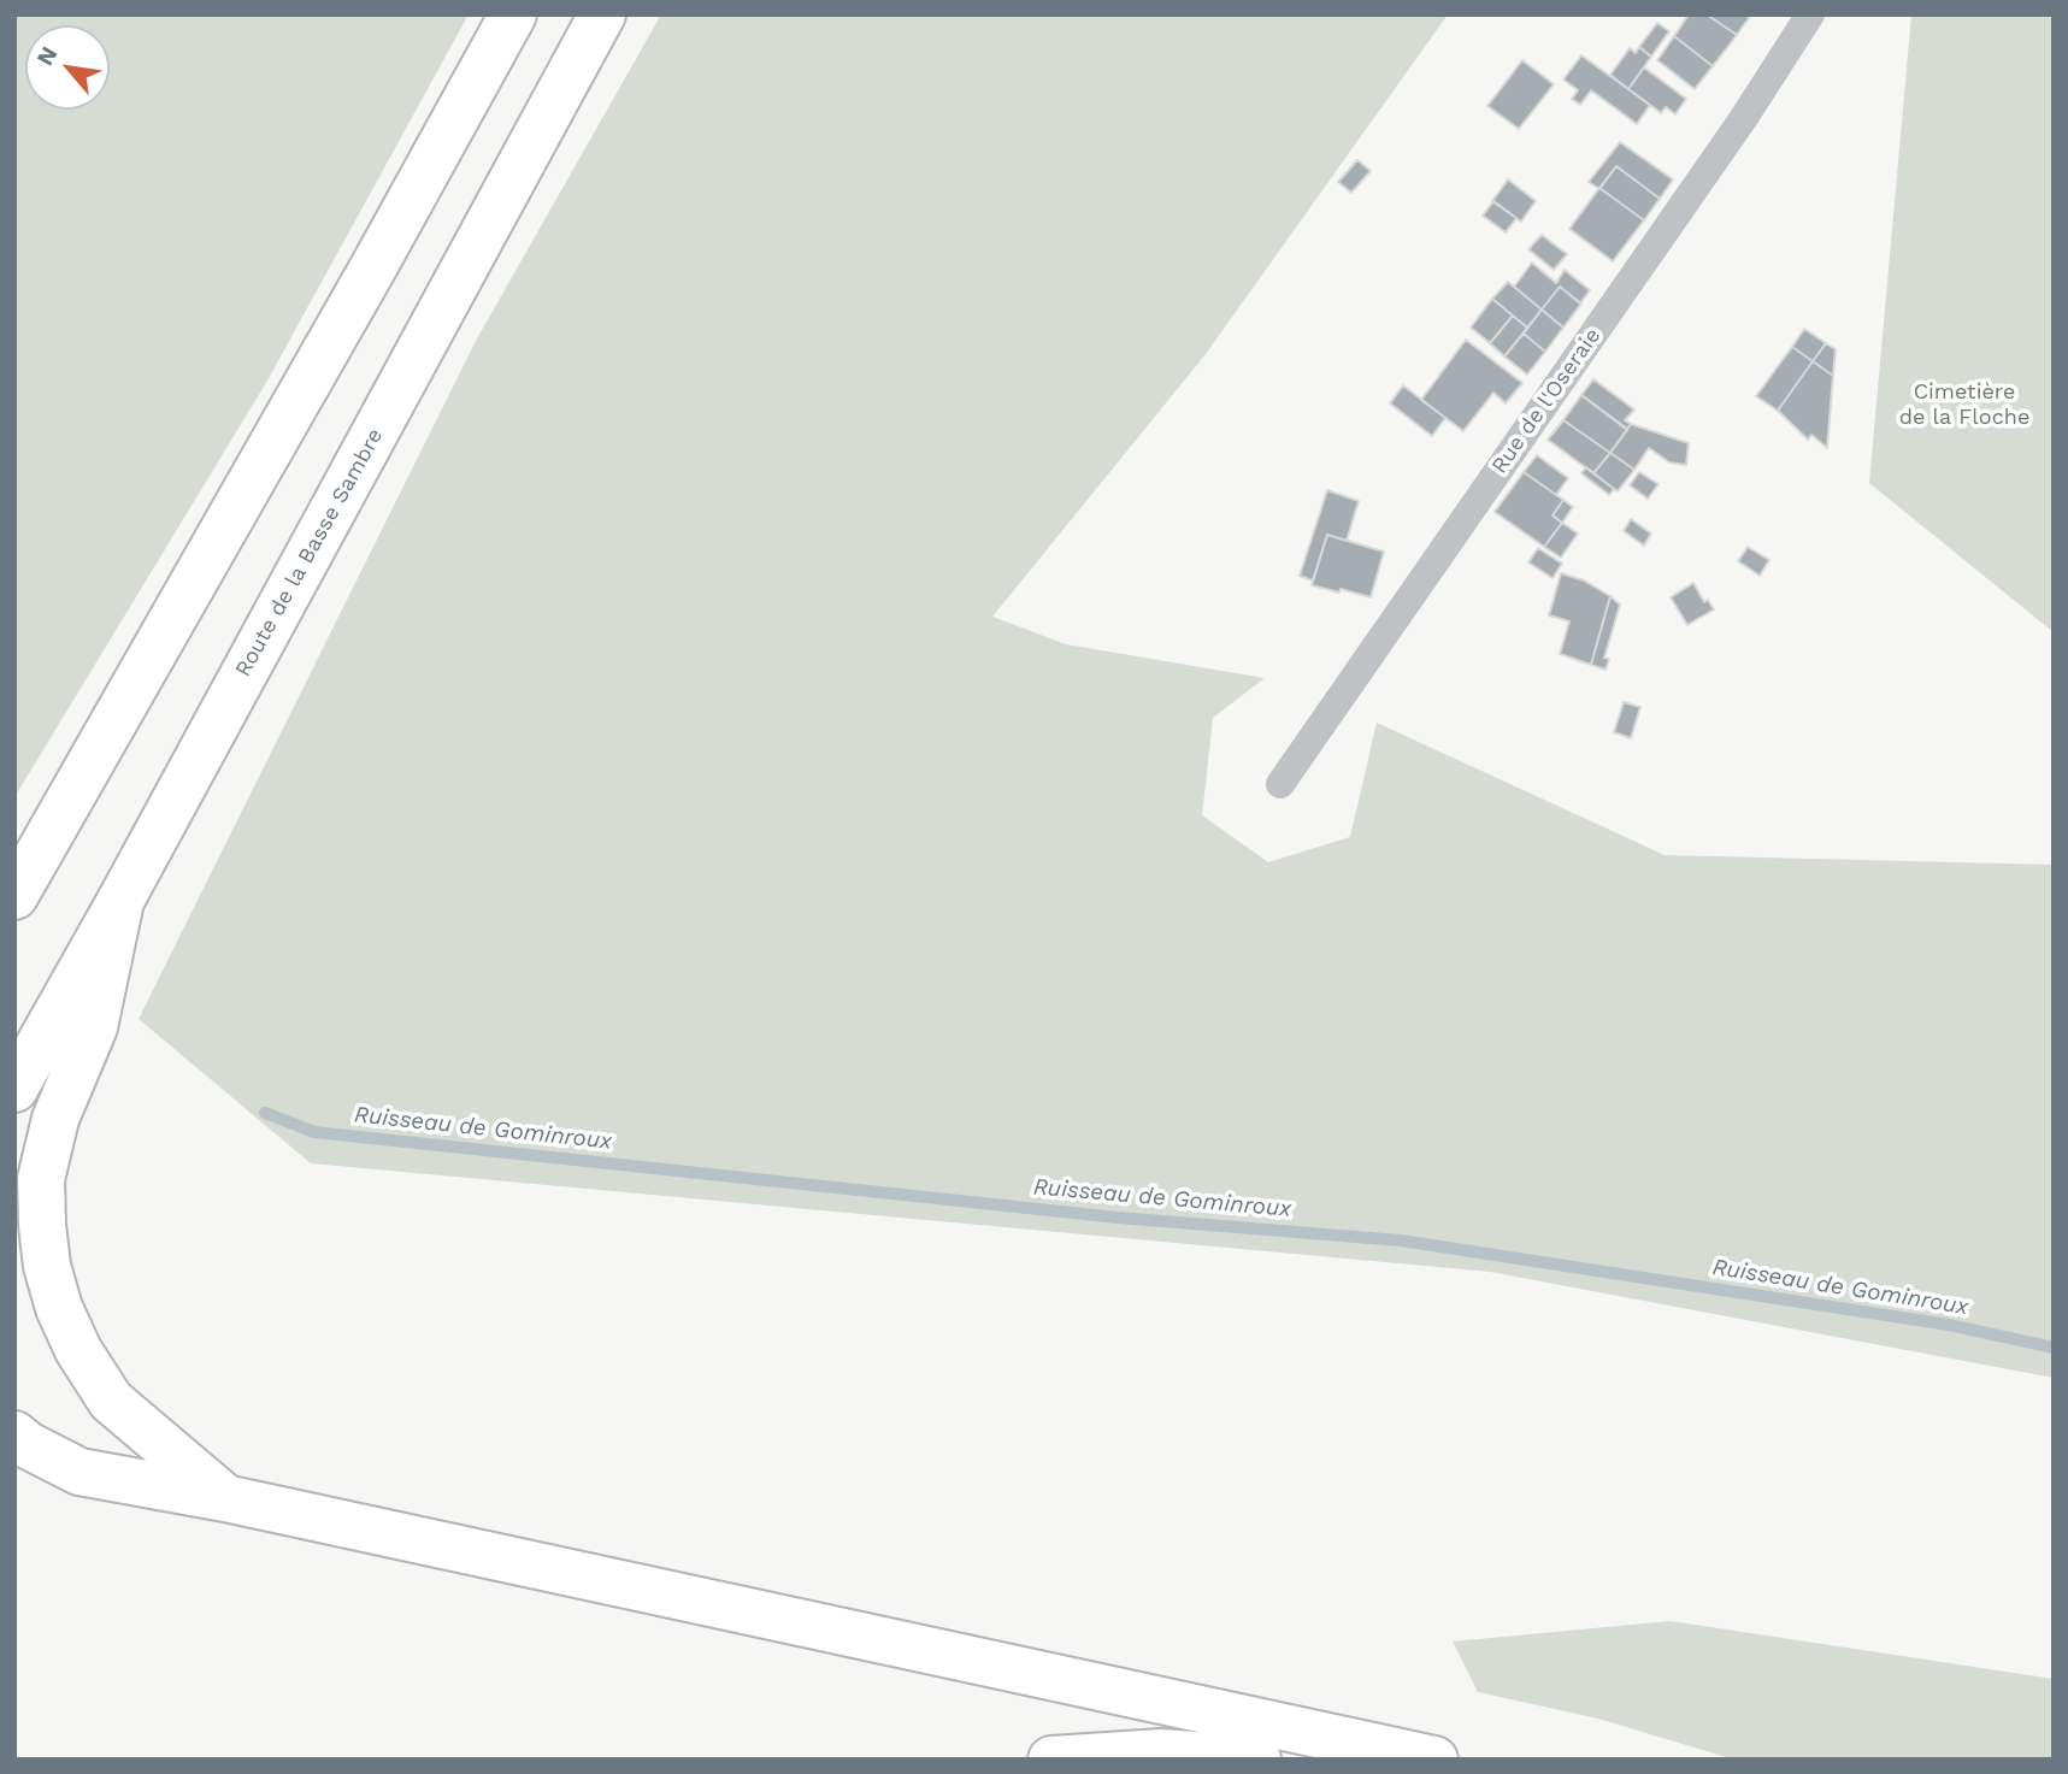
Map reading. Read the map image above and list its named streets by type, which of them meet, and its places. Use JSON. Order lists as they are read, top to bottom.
{
  "streets": {
    "highway": ["Route de la Basse Sambre"],
    "street": ["Rue de l'Oseraie"]
  },
  "water": ["Ruisseau de Gominroux"],
  "parks": ["Cimetière de la Floche"],
  "north": "top left"
}
